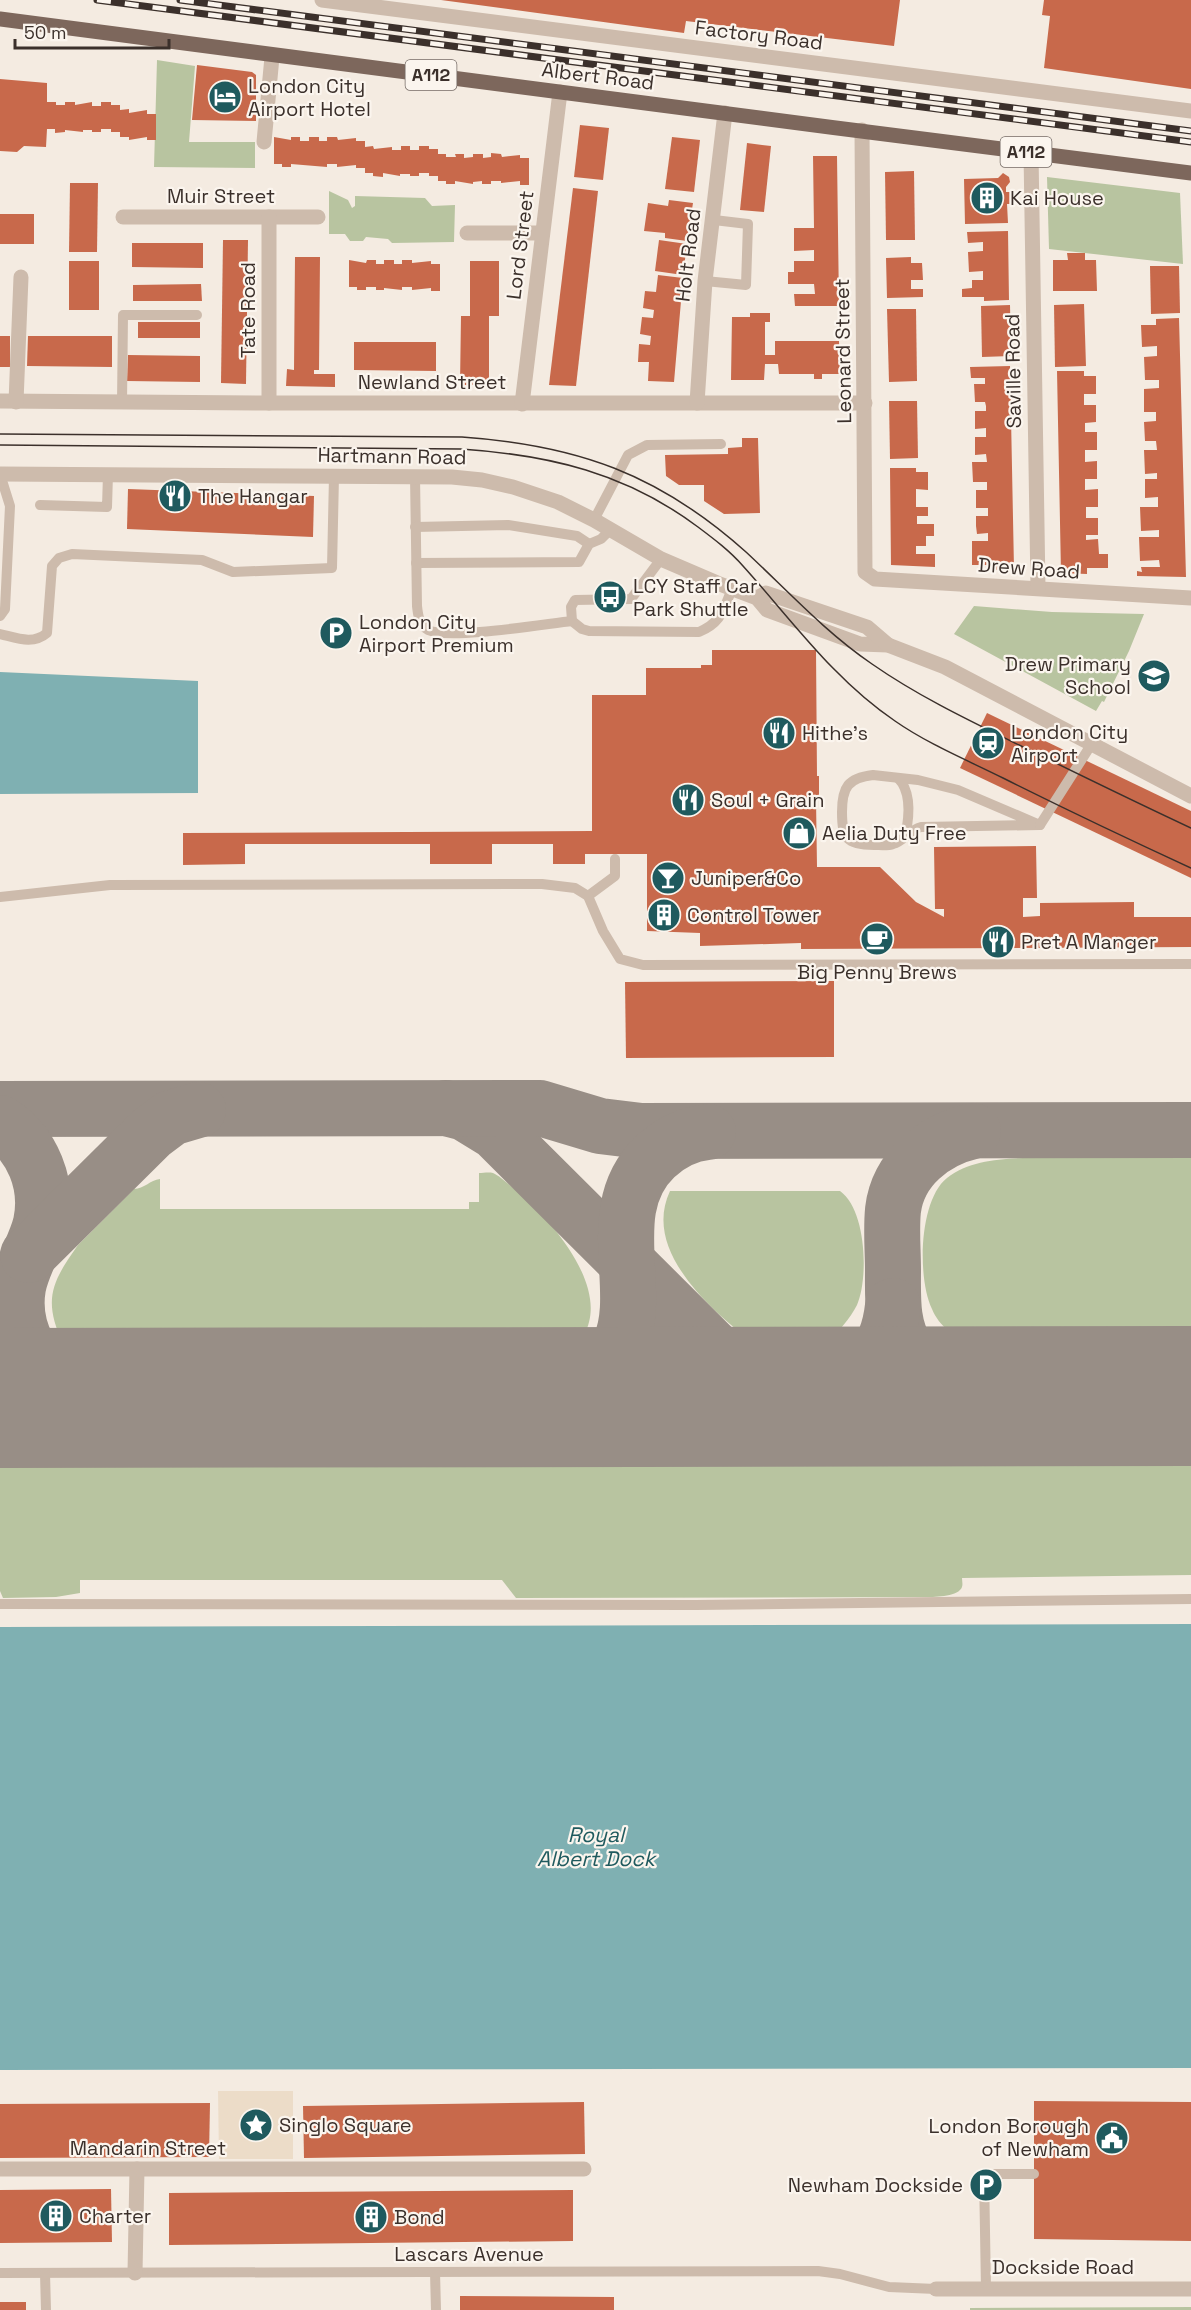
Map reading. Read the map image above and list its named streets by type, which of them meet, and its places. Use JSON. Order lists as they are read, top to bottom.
{
  "streets": {
    "main road": ["A112", "Albert Road"],
    "street": [
      "Factory Road",
      "Muir Street",
      "Lord Street",
      "Holt Road",
      "Tate Road",
      "Leonard Street",
      "Saville Road",
      "Newland Street",
      "Hartmann Road",
      "Drew Road",
      "Mandarin Street",
      "Dockside Road"
    ],
    "lane": ["Lascars Avenue"]
  },
  "crossings": [
    ["Albert Road", "Lord Street"],
    ["Albert Road", "Holt Road"],
    ["Albert Road", "Leonard Street"],
    ["Albert Road", "Saville Road"],
    ["Muir Street", "Tate Road"],
    ["Lord Street", "Newland Street"],
    ["Holt Road", "Newland Street"],
    ["Tate Road", "Newland Street"],
    ["Leonard Street", "Newland Street"],
    ["Leonard Street", "Drew Road"],
    ["Saville Road", "Drew Road"],
    ["Lascars Avenue", "Dockside Road"]
  ],
  "water": ["Royal Albert Dock"],
  "places": {
    "hotel": ["London City Airport Hotel"],
    "building": [
      "Kai House",
      "Control Tower",
      "Charter",
      "Bond"
    ],
    "restaurant": [
      "The Hangar",
      "Hithe's",
      "Soul + Grain",
      "Pret A Manger"
    ],
    "bus stop": ["LCY Staff Car Park Shuttle"],
    "parking": ["London City Airport Premium", "Newham Dockside"],
    "school or university": ["Drew Primary School"],
    "station": ["London City Airport"],
    "shop": ["Aelia Duty Free"],
    "bar": ["Juniper&Co"],
    "cafe": ["Big Penny Brews"],
    "place": ["Singlo Square"],
    "public building": ["London Borough of Newham"]
  },
  "scale_bar": "50 m"
}
